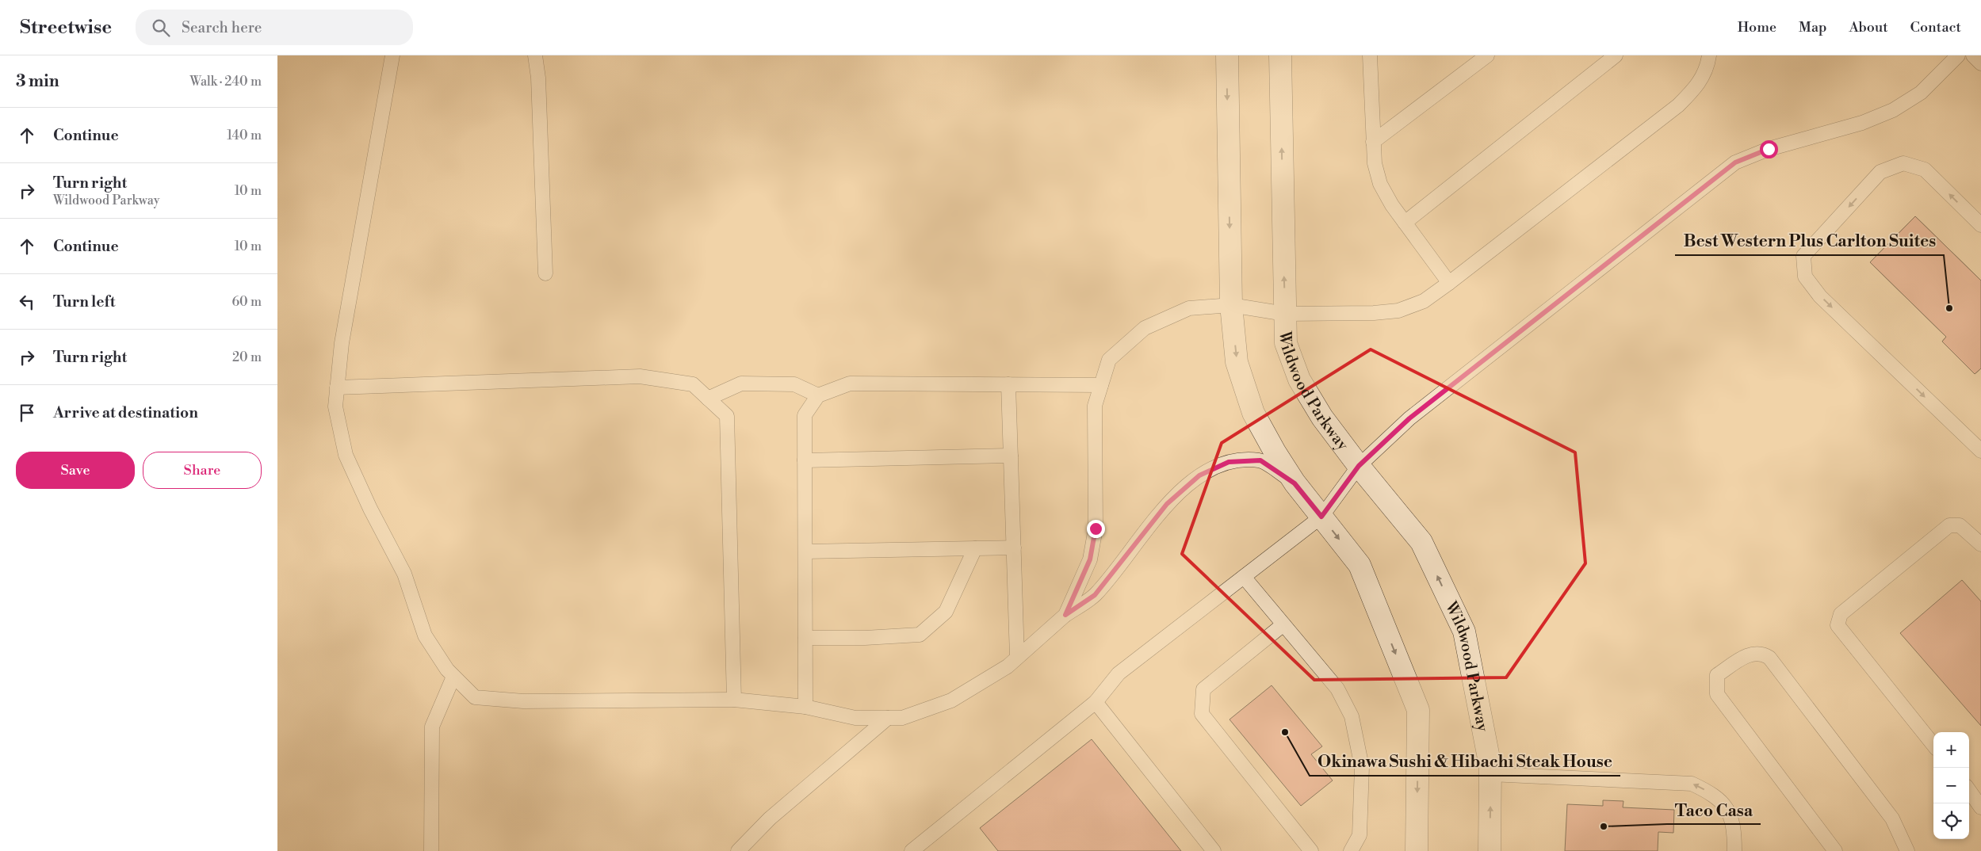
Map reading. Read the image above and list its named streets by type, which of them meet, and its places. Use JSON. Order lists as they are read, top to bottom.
{
  "streets": {
    "street": ["Wildwood Parkway"]
  },
  "places": ["Best Western Plus Carlton Suites", "Okinawa Sushi & Hibachi Steak House", "Taco Casa"],
  "page": {
    "header": "Streetwise",
    "search": "Search here",
    "nav": [
      "Home",
      "Map",
      "About",
      "Contact"
    ],
    "heading": ["3 min", "Walk · 240 m"],
    "list": [
      ["Continue", "140 m"],
      ["Turn right", "Wildwood Parkway", "10 m"],
      ["Continue", "10 m"],
      ["Turn left", "60 m"],
      ["Turn right", "20 m"],
      "Arrive at destination"
    ],
    "buttons": ["Save", "Share"],
    "map_buttons": ["+", "−"]
  }
}
